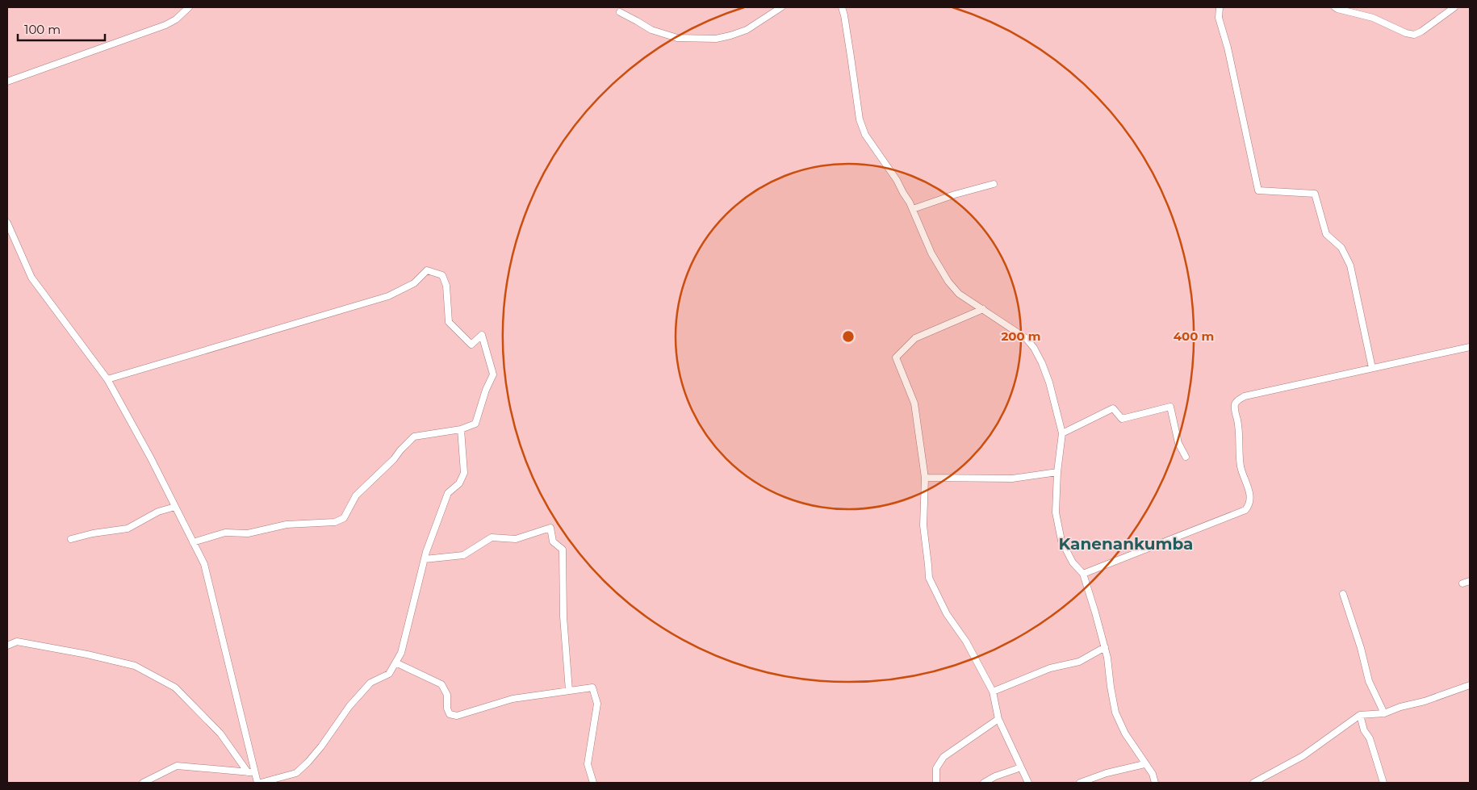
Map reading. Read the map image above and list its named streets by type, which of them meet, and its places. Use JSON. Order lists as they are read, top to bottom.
{
  "districts": ["Kanenankumba"],
  "scale_bar": "100 m",
  "rings": ["200 m", "400 m"]
}
